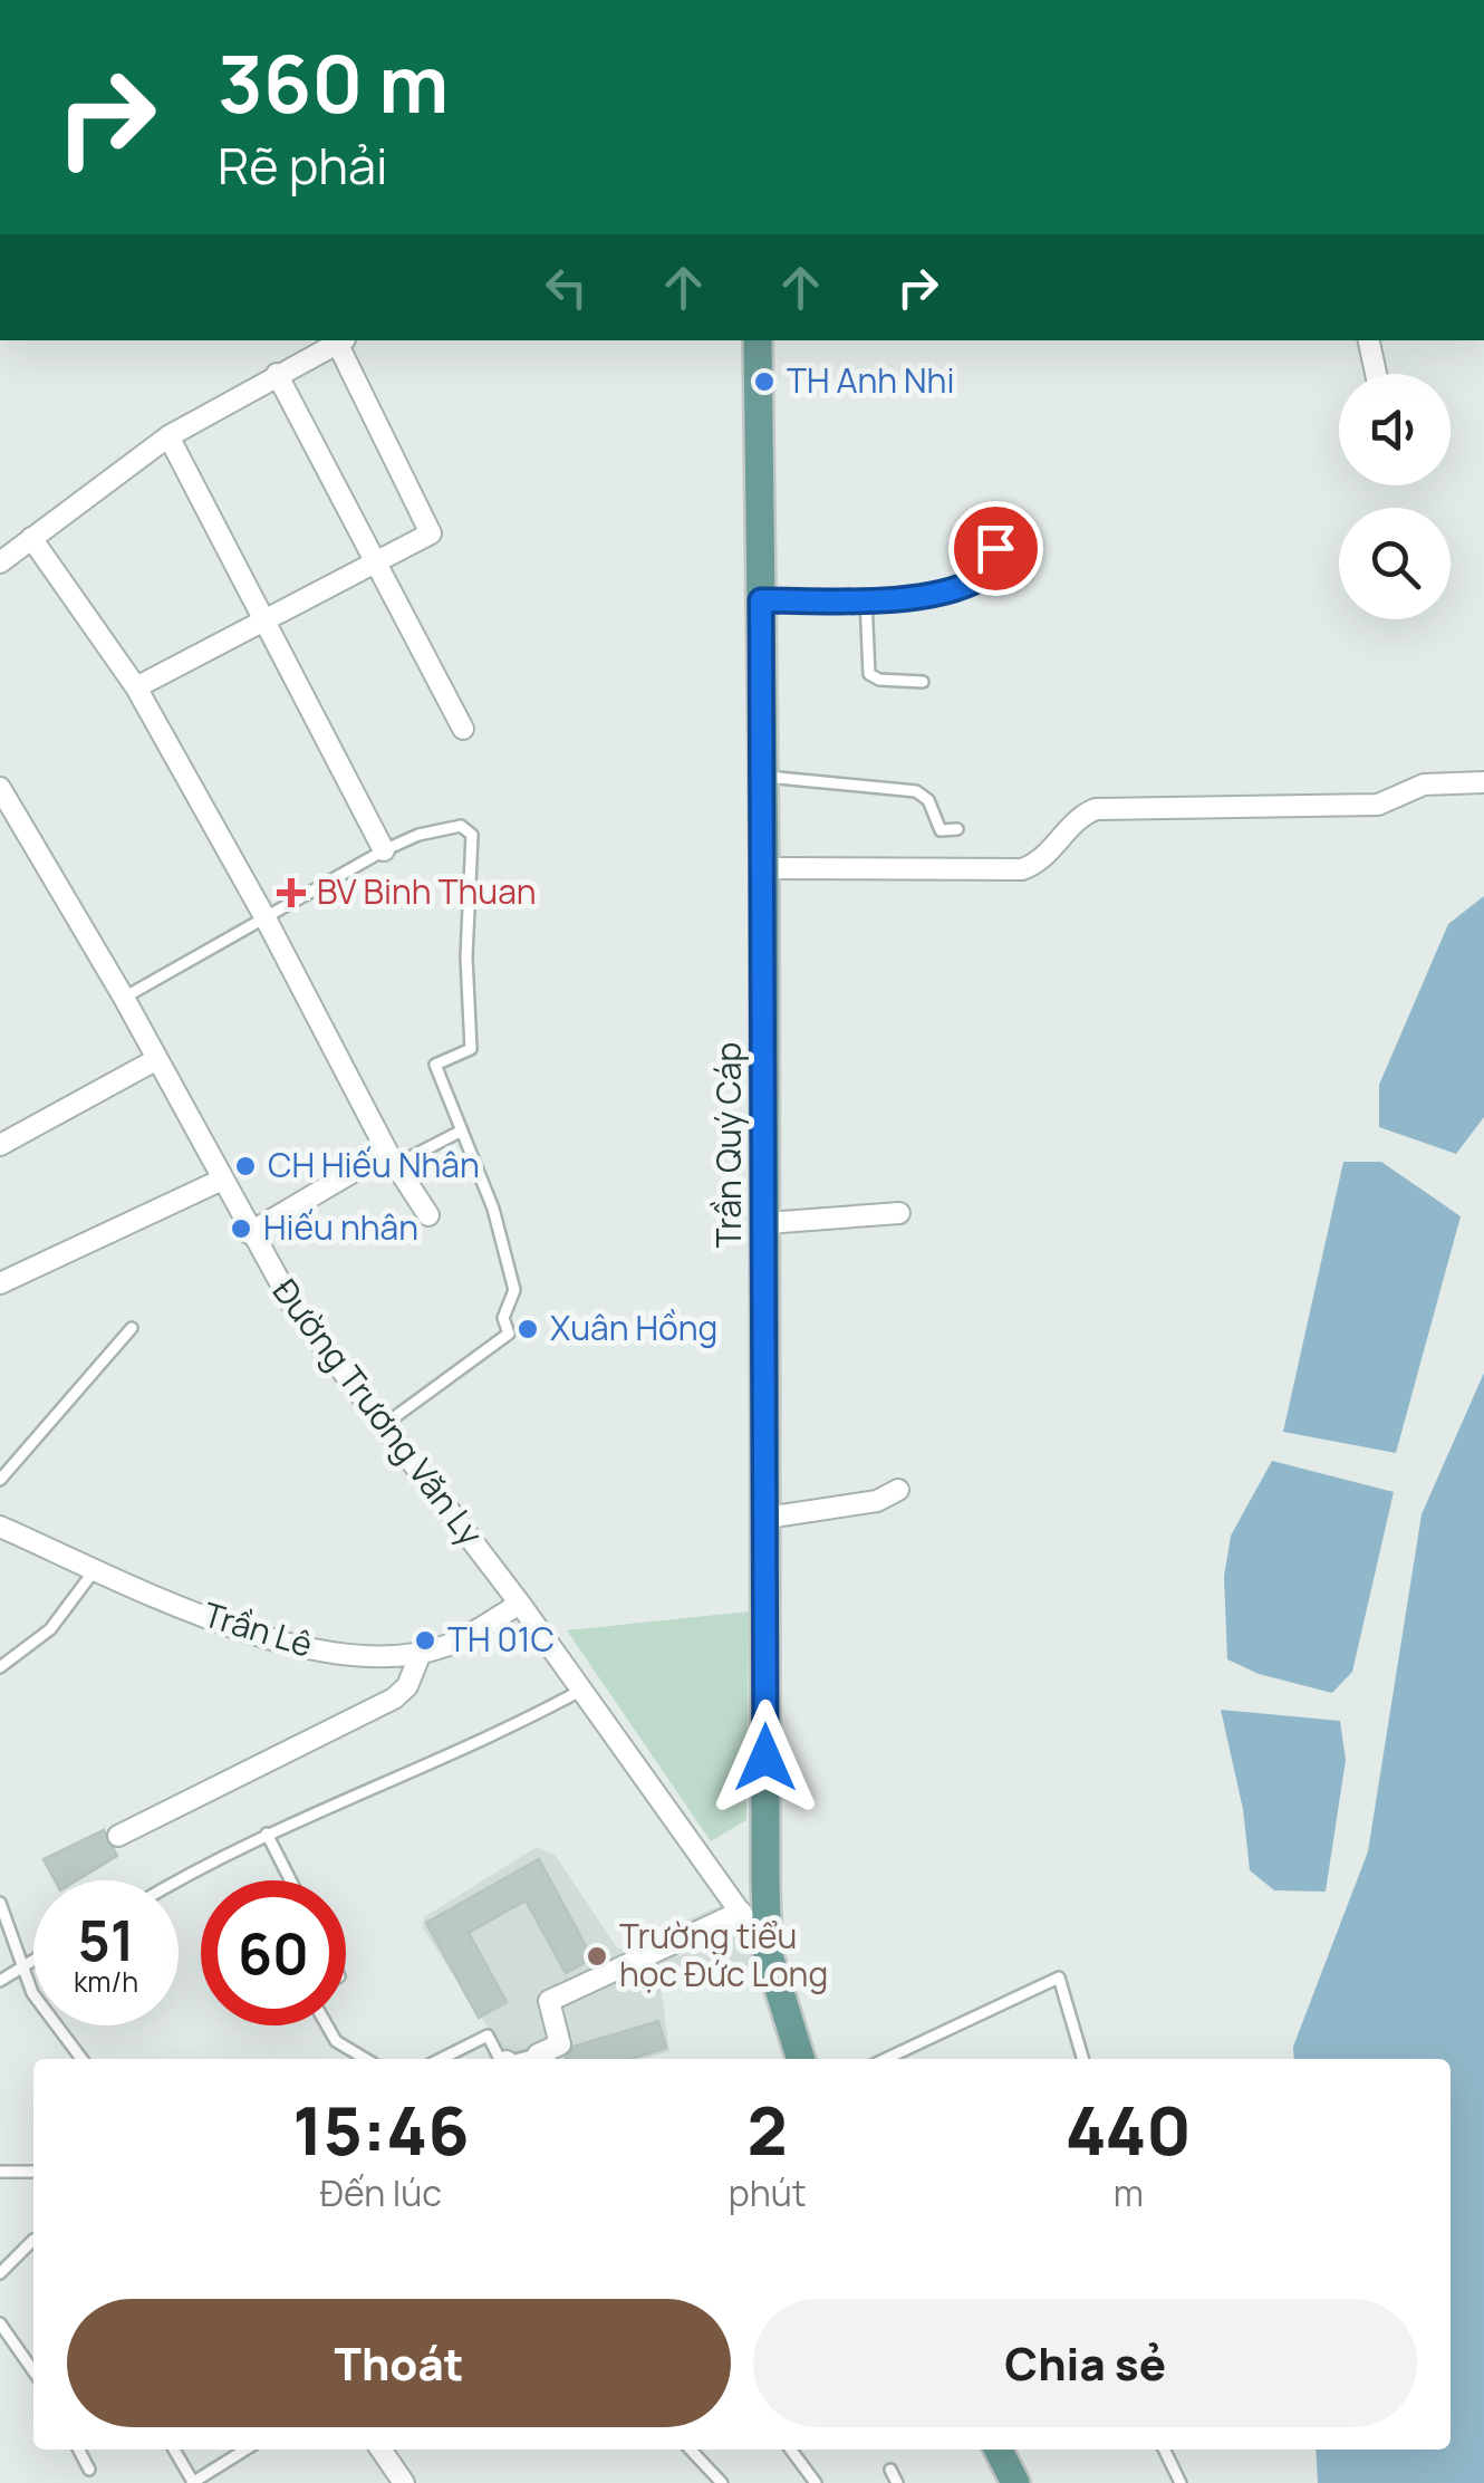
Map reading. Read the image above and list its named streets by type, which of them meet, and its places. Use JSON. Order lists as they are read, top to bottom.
{
  "streets": {
    "main road": ["Trần Quý Cáp"],
    "street": ["Đường Trương Văn Ly", "Trần Lê"]
  },
  "crossings": [
    ["Trần Quý Cáp", "Đường Trương Văn Ly"],
    ["Đường Trương Văn Ly", "Trần Lê"]
  ],
  "places": {
    "other": [
      "TH Anh Nhi",
      "CH Hiếu Nhân",
      "Hiếu nhân",
      "Xuân Hồng",
      "TH 01C",
      "Trường tiểu học Đức Long"
    ],
    "health": ["BV Binh Thuan"]
  },
  "page": {
    "turn": ["360 m", "Rẽ phải"],
    "speed": "51 km/h",
    "limit": "60",
    "eta": [
      "15:46",
      "Đến lúc",
      "2",
      "phút",
      "440",
      "m"
    ],
    "buttons": ["Thoát", "Chia sẻ"]
  }
}
